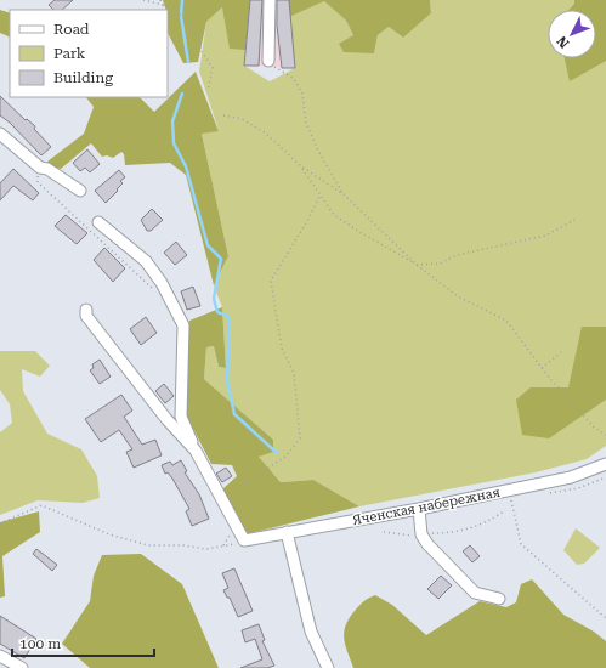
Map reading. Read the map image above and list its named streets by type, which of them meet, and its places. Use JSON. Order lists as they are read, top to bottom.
{
  "streets": {
    "street": ["Яченская набережная"]
  },
  "legend": ["Road", "Park", "Building"],
  "scale_bar": "100 m",
  "north": "bottom left"
}
